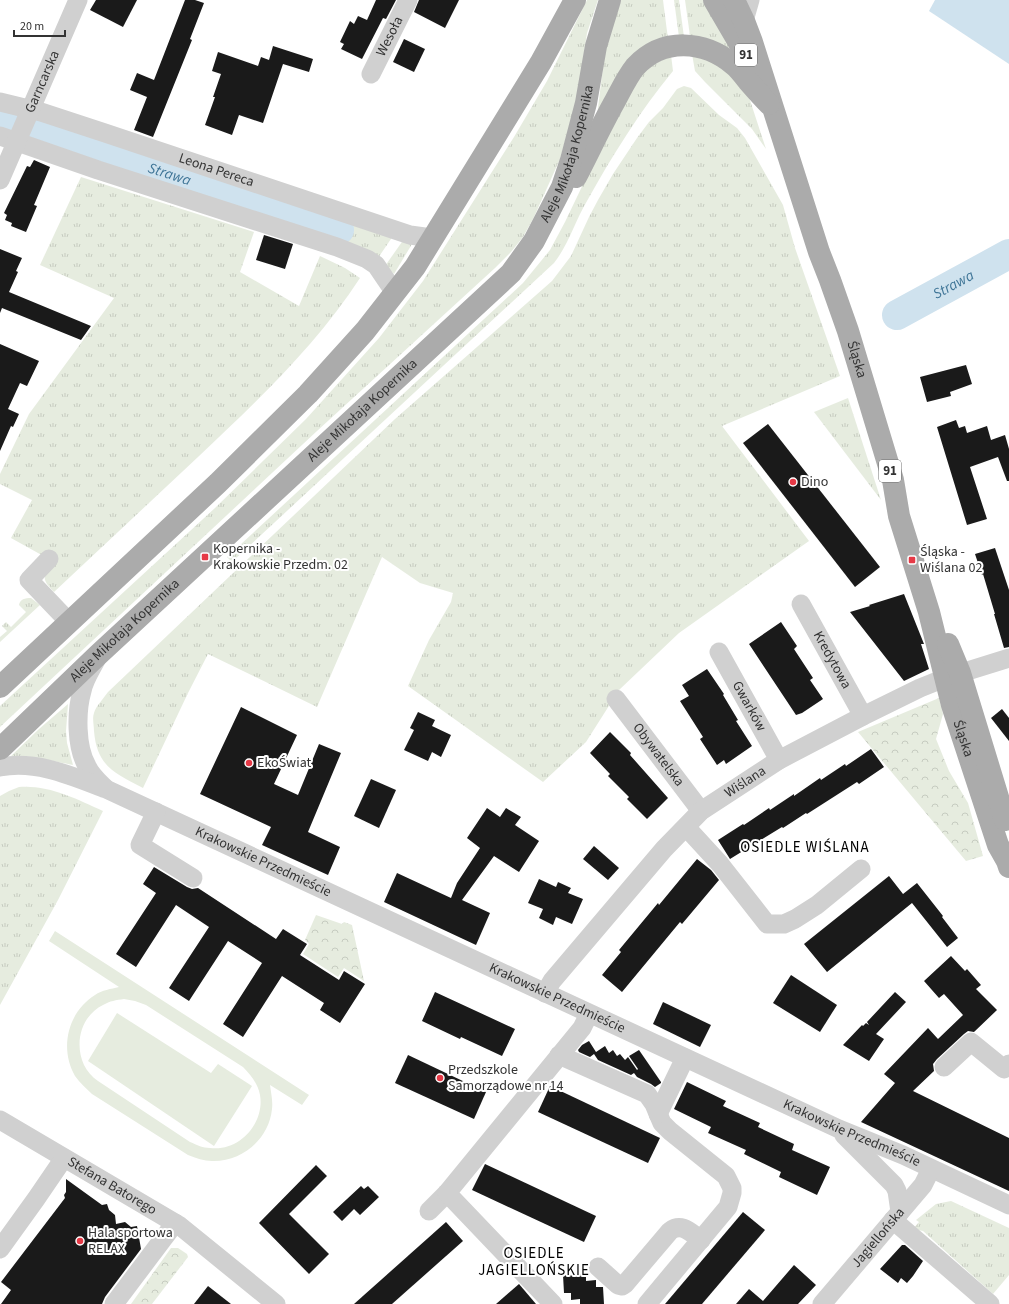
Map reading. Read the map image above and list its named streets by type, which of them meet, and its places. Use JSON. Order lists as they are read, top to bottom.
{
  "streets": {
    "main road": ["91", "Aleje Mikołaja Kopernika", "Śląska"],
    "street": [
      "Wesoła",
      "Garncarska",
      "Leona Pereca",
      "Kredytowa",
      "Gwarków",
      "Obywatelska",
      "Wiślana",
      "Krakowskie Przedmieście",
      "Stefana Batorego",
      "Jagiellońska"
    ]
  },
  "crossings": [
    ["Garncarska", "Leona Pereca"],
    ["Aleje Mikołaja Kopernika", "Krakowskie Przedmieście"],
    ["Śląska", "Wiślana"],
    ["Kredytowa", "Wiślana"],
    ["Gwarków", "Wiślana"],
    ["Obywatelska", "Wiślana"],
    ["Wiślana", "Krakowskie Przedmieście"],
    ["Krakowskie Przedmieście", "Jagiellońska"]
  ],
  "districts": ["OSIEDLE WIŚLANA", "OSIEDLE JAGIELLOŃSKIE"],
  "water": ["Strawa"],
  "places": {
    "other": [
      "Dino",
      "EkoŚwiat",
      "Przedszkole Samorządowe nr 14",
      "Hala sportowa RELAX"
    ],
    "transit": ["Kopernika - Krakowskie Przedm. 02", "Śląska - Wiślana 02"]
  },
  "scale_bar": "20 m"
}
